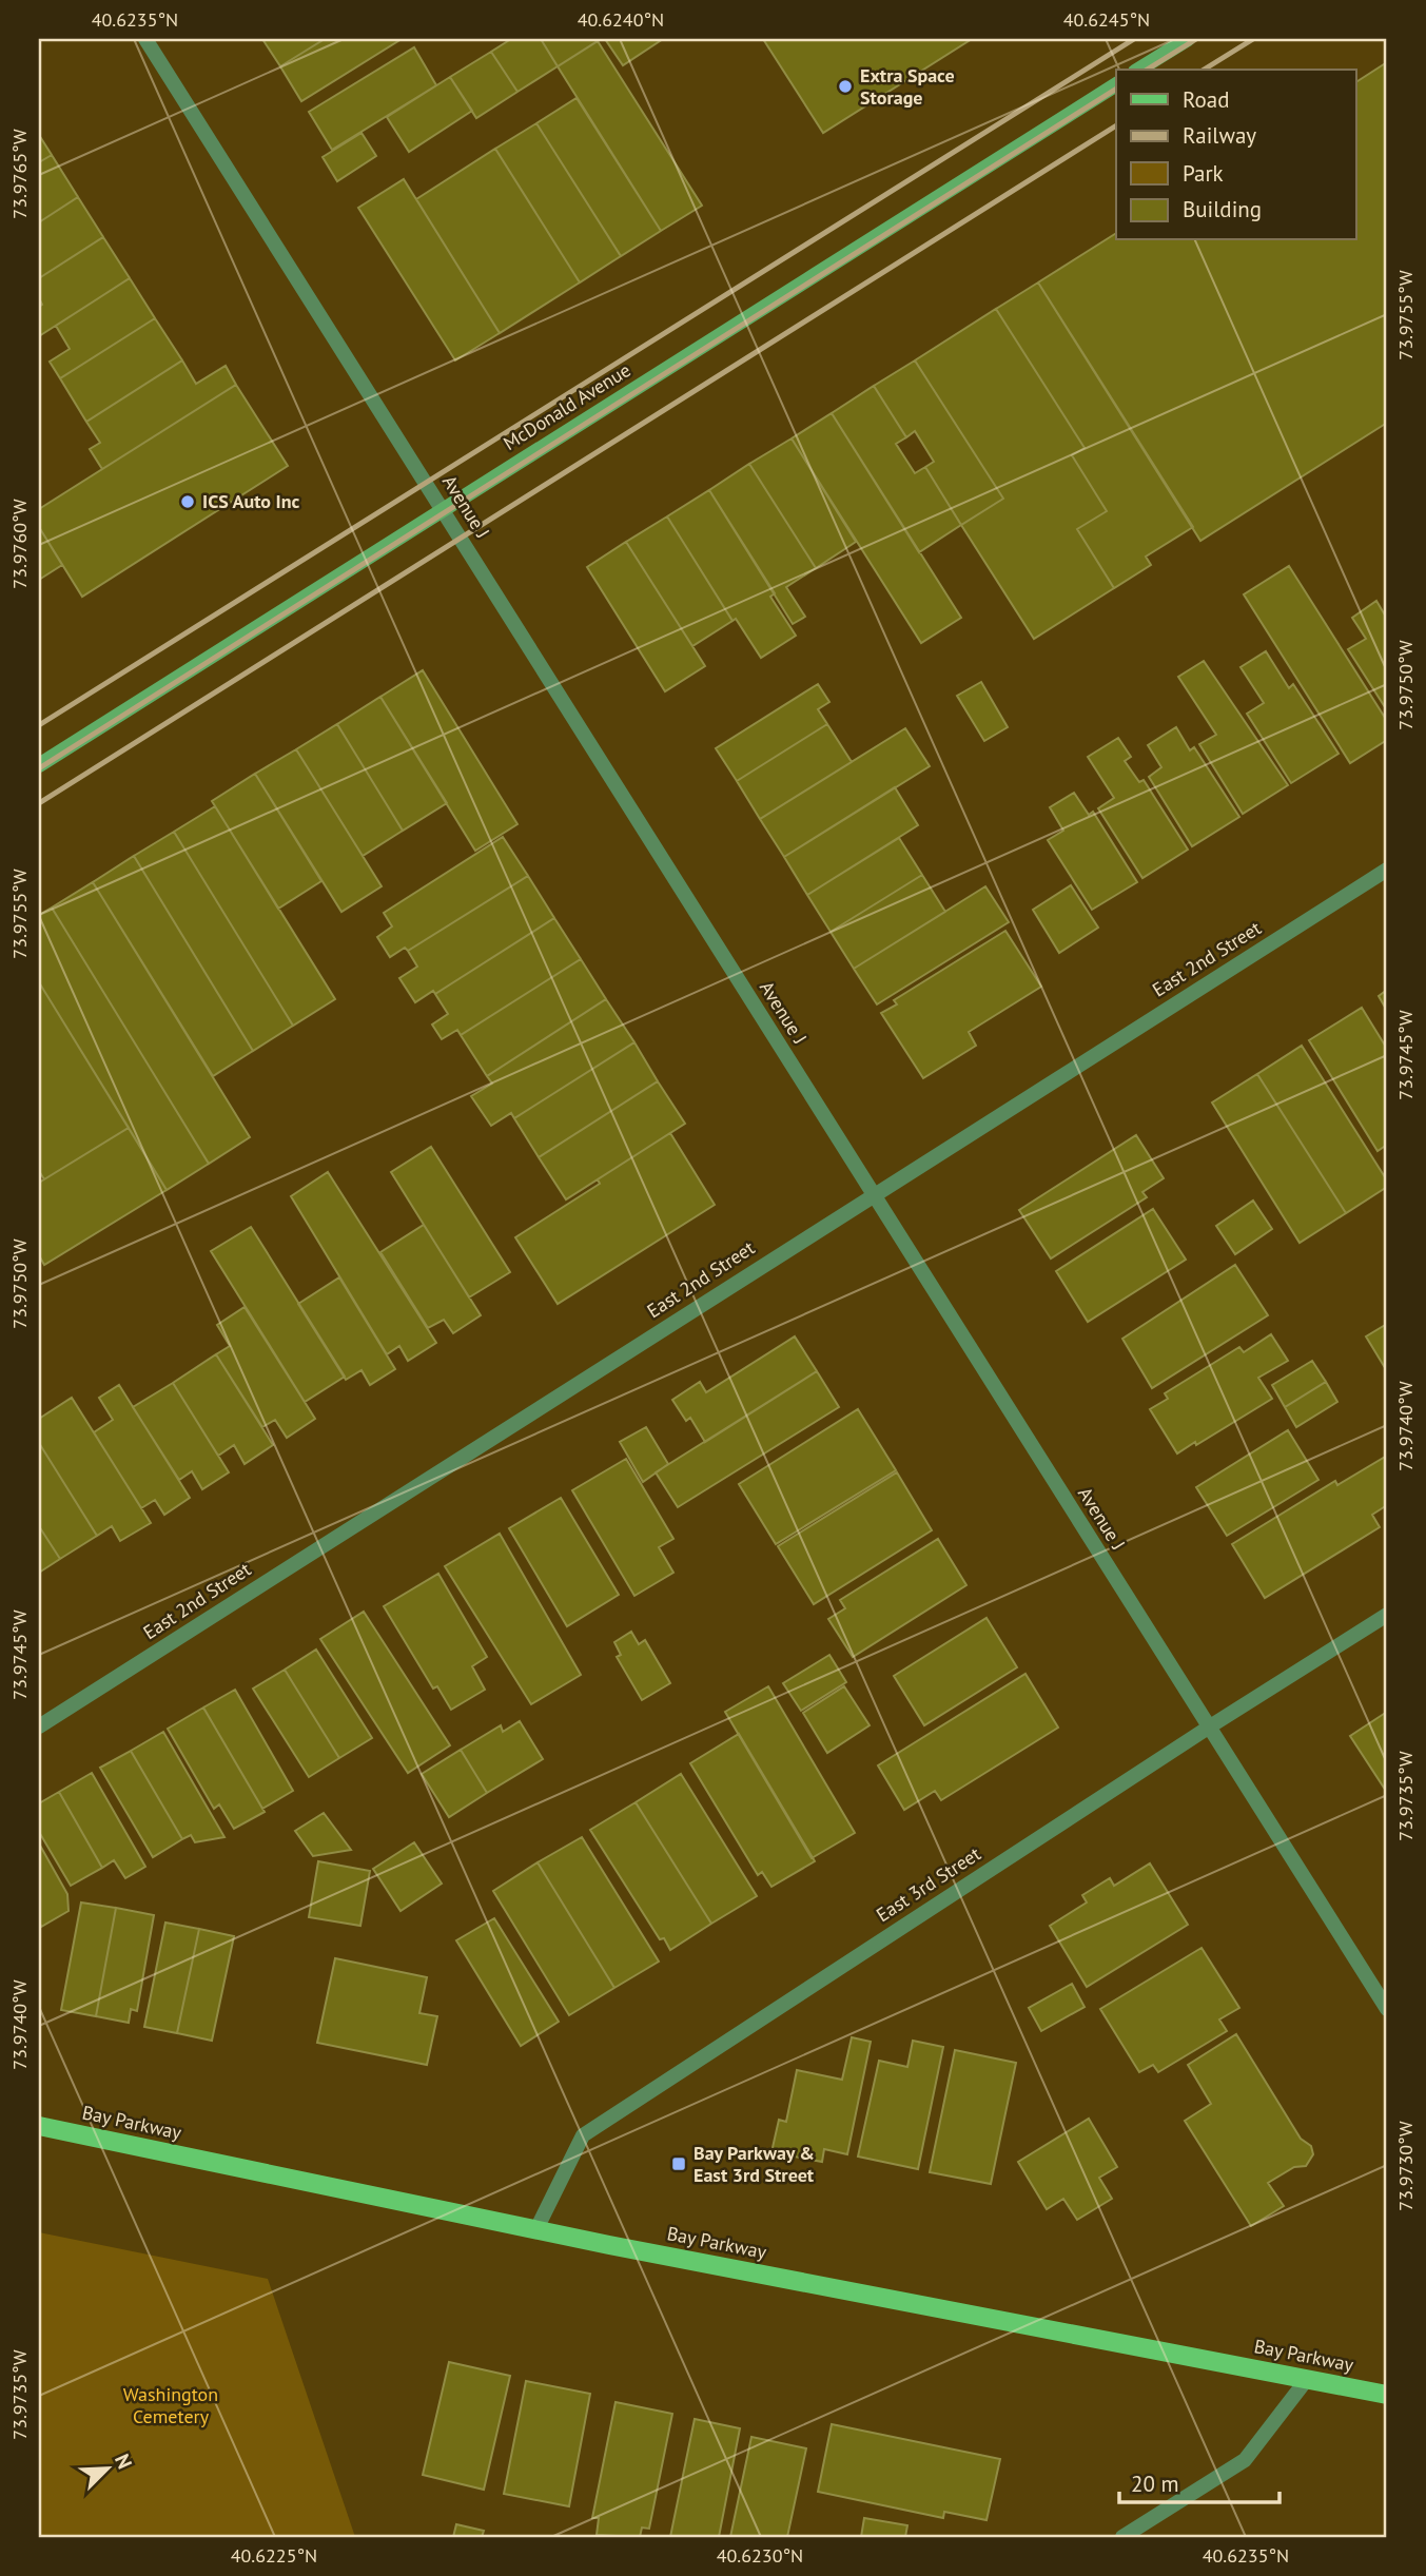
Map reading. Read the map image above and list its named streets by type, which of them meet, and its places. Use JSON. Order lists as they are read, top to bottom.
{
  "streets": {
    "main road": ["McDonald Avenue", "Bay Parkway"],
    "street": ["Avenue J", "East 2nd Street", "East 3rd Street"]
  },
  "crossings": [
    ["McDonald Avenue", "Avenue J"],
    ["Avenue J", "East 2nd Street"],
    ["Avenue J", "East 3rd Street"],
    ["East 3rd Street", "Bay Parkway"]
  ],
  "parks": ["Washington Cemetery"],
  "places": {
    "other": ["Extra Space Storage", "ICS Auto Inc"],
    "transit": ["Bay Parkway & East 3rd Street"]
  },
  "legend": [
    "Road",
    "Railway",
    "Park",
    "Building"
  ],
  "scale_bar": "20 m",
  "north": "top right",
  "coordinates": [
    "40.6235°N",
    "40.6240°N",
    "40.6245°N",
    "73.9765°W",
    "73.9755°W",
    "73.9760°W",
    "73.9750°W",
    "73.9745°W",
    "73.9740°W",
    "73.9735°W",
    "73.9730°W",
    "40.6225°N",
    "40.6230°N"
  ]
}
